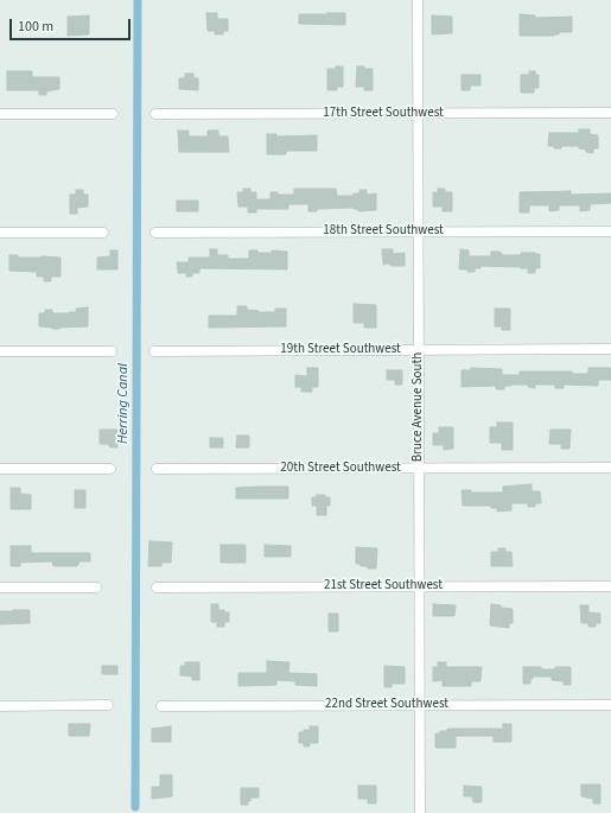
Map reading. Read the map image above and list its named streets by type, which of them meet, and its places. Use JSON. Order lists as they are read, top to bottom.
{
  "streets": {
    "street": [
      "17th Street Southwest",
      "18th Street Southwest",
      "19th Street Southwest",
      "Bruce Avenue South",
      "20th Street Southwest",
      "21st Street Southwest",
      "22nd Street Southwest"
    ]
  },
  "crossings": [
    ["17th Street Southwest", "Bruce Avenue South"],
    ["18th Street Southwest", "Bruce Avenue South"],
    ["19th Street Southwest", "Bruce Avenue South"],
    ["Bruce Avenue South", "20th Street Southwest"],
    ["Bruce Avenue South", "21st Street Southwest"],
    ["Bruce Avenue South", "22nd Street Southwest"]
  ],
  "water": ["Herring Canal"],
  "scale_bar": "100 m"
}
